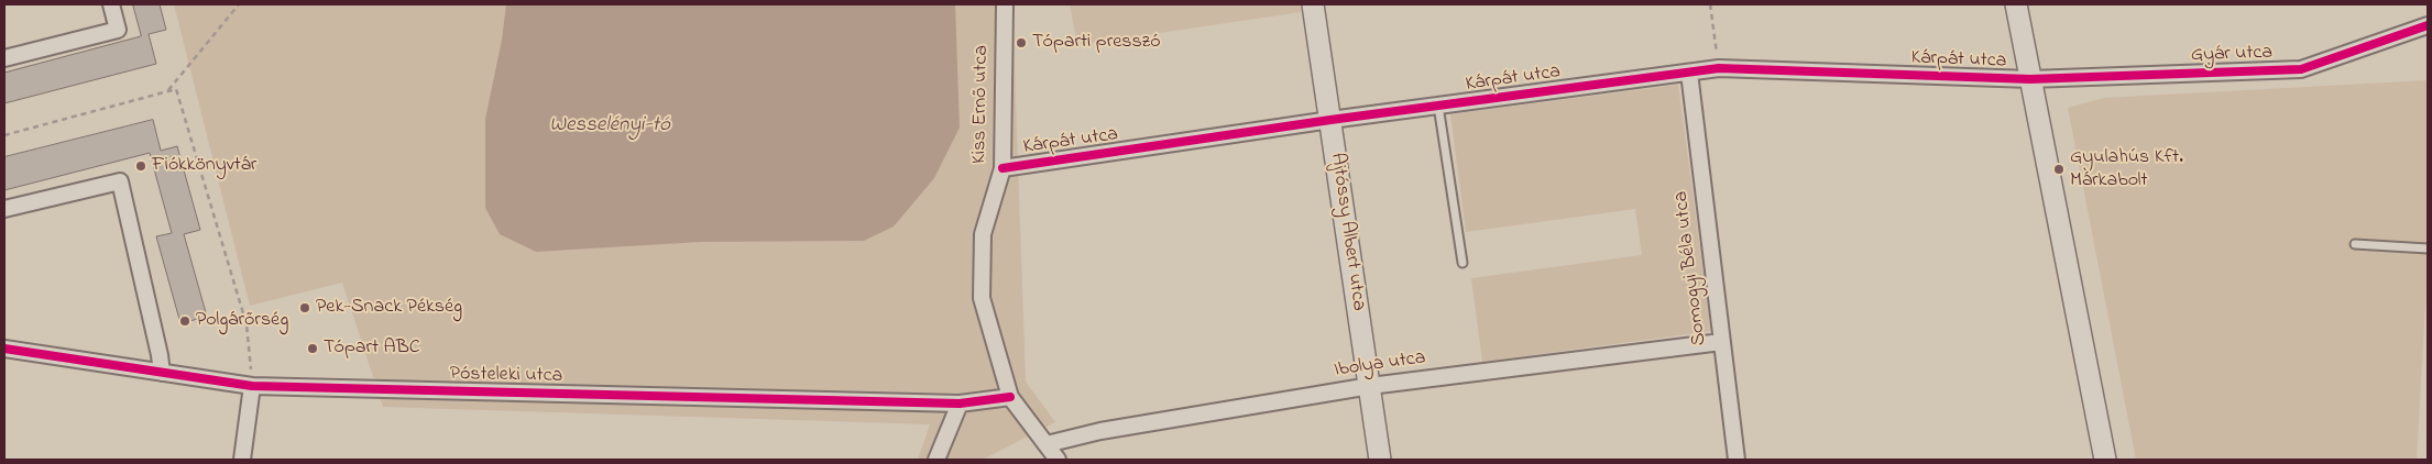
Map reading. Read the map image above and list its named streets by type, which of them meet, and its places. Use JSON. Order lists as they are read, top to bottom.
{
  "streets": {
    "street": [
      "Gyár utca",
      "Kárpát utca",
      "Kiss Ernő utca",
      "Ajtóssy Albert utca",
      "Somogyi Béla utca",
      "Ibolya utca",
      "Pósteleki utca"
    ]
  },
  "crossings": [
    ["Gyár utca", "Kárpát utca"],
    ["Kárpát utca", "Kiss Ernő utca"],
    ["Kárpát utca", "Ajtóssy Albert utca"],
    ["Kárpát utca", "Somogyi Béla utca"],
    ["Kiss Ernő utca", "Pósteleki utca"],
    ["Ajtóssy Albert utca", "Ibolya utca"],
    ["Somogyi Béla utca", "Ibolya utca"]
  ],
  "water": ["Wesselényi-tó"],
  "places": [
    "Tóparti presszó",
    "Fiókkönyvtár",
    "Gyulahús Kft. Márkabolt",
    "Pek-Snack Pékség",
    "Polgárőrség",
    "Tópart ABC"
  ]
}
